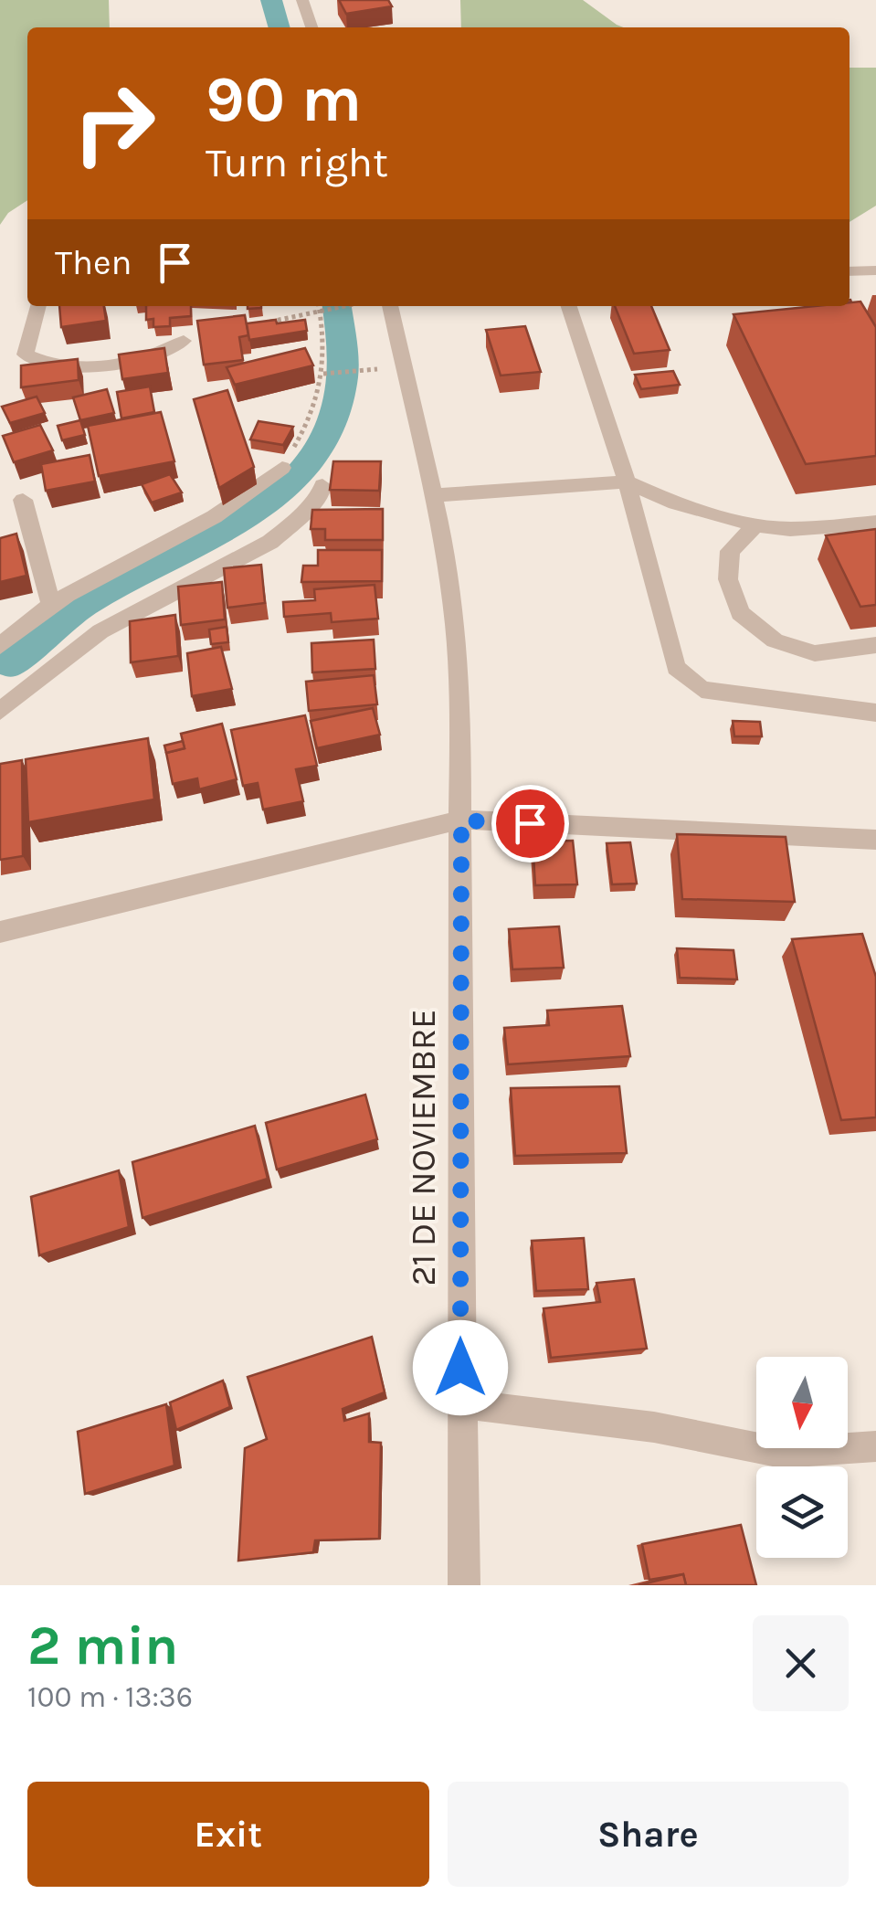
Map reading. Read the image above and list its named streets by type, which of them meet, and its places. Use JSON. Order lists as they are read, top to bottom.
{
  "streets": {
    "street": ["21 DE NOVIEMBRE"]
  },
  "north": "bottom",
  "page": {
    "turn": ["90 m", "Turn right"],
    "then": "Then",
    "heading": ["2 min", "100 m · 13:36"],
    "buttons": ["Exit", "Share"]
  }
}
